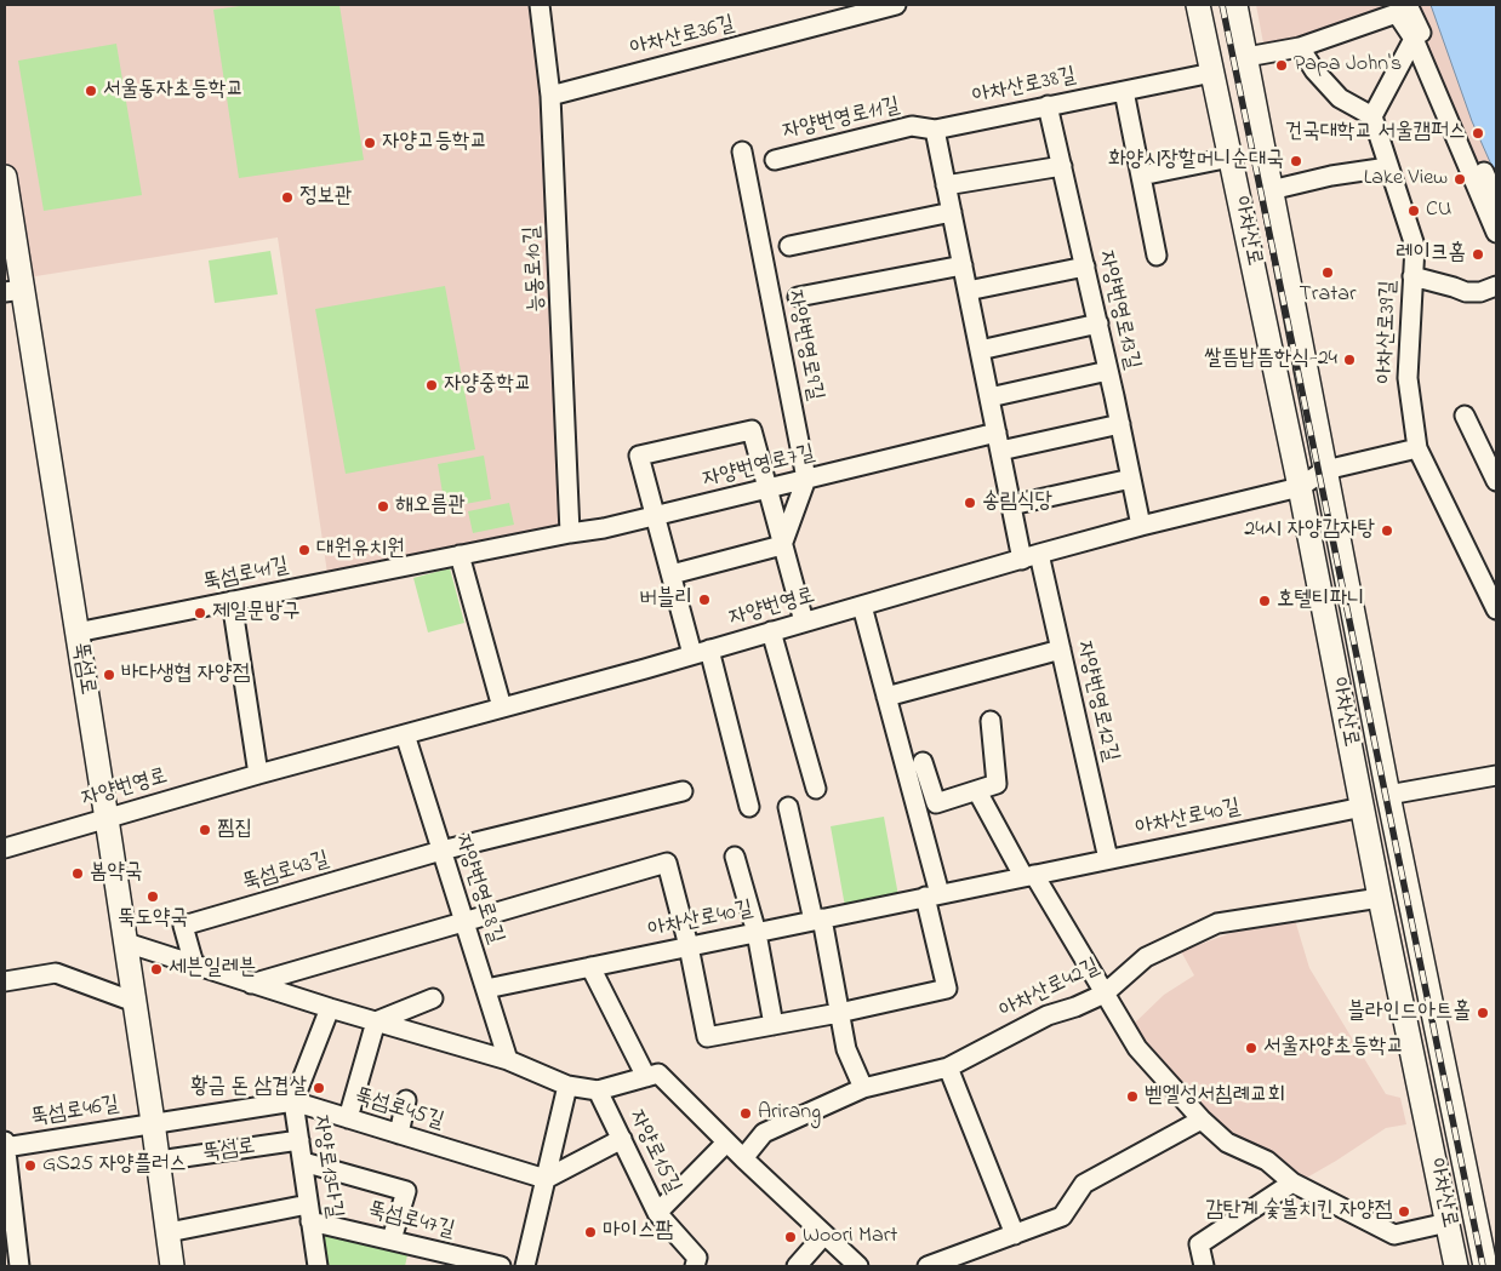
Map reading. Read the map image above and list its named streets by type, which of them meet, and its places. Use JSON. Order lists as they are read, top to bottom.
{
  "streets": {
    "main road": ["아차산로", "뚝섬로"],
    "street": [
      "아차산로36길",
      "아차산로38길",
      "자양번영로11길",
      "능동로10길",
      "자양번영로13길",
      "아차산로39길",
      "자양번영로9길",
      "자양번영로7길",
      "뚝섬로41길",
      "자양번영로",
      "자양번영로12길",
      "아차산로40길",
      "뚝섬로43길",
      "자양번영로8길",
      "아차산로42길",
      "뚝섬로45길",
      "뚝섬로46길",
      "자양로15길",
      "자양로13다길",
      "뚝섬로47길"
    ]
  },
  "crossings": [
    ["아차산로36길", "능동로10길"],
    ["아차산로38길", "자양번영로11길"],
    ["아차산로38길", "아차산로"],
    ["아차산로38길", "자양번영로13길"],
    ["아차산로", "아차산로39길"],
    ["아차산로", "자양번영로"],
    ["아차산로", "아차산로40길"],
    ["아차산로", "아차산로42길"],
    ["능동로10길", "자양번영로7길"],
    ["능동로10길", "뚝섬로41길"],
    ["자양번영로13길", "자양번영로"],
    ["자양번영로9길", "자양번영로7길"],
    ["자양번영로7길", "뚝섬로41길"],
    ["자양번영로7길", "자양번영로"],
    ["뚝섬로41길", "뚝섬로"],
    ["자양번영로", "뚝섬로"],
    ["자양번영로", "자양번영로12길"],
    ["자양번영로", "자양번영로8길"],
    ["뚝섬로", "뚝섬로45길"],
    ["뚝섬로", "뚝섬로46길"],
    ["뚝섬로", "자양로13다길"],
    ["뚝섬로", "뚝섬로47길"],
    ["자양번영로12길", "아차산로40길"],
    ["아차산로40길", "자양번영로8길"],
    ["뚝섬로43길", "자양번영로8길"],
    ["자양번영로8길", "자양로15길"],
    ["아차산로42길", "자양로15길"],
    ["뚝섬로45길", "뚝섬로46길"],
    ["뚝섬로45길", "자양로13다길"],
    ["자양로13다길", "뚝섬로47길"]
  ],
  "places": [
    "Papa John's",
    "서울동자초등학교",
    "건국대학교 서울캠퍼스",
    "자양고등학교",
    "화양시장할머니순대국",
    "Lake View",
    "정보관",
    "CU",
    "레이크홈",
    "Tratar",
    "쌀뜸밥뜸한식-24",
    "자양중학교",
    "송림식당",
    "해오름관",
    "24시 자양감자탕",
    "대원유치원",
    "버블리",
    "호텔티파니",
    "제일문방구",
    "바다생협 자양점",
    "찜집",
    "봄약국",
    "뚝도약국",
    "세븐일레븐",
    "블라인드아트홀",
    "서울자양초등학교",
    "황금 돈 삼겹살",
    "벧엘성서침례교회",
    "Arirang",
    "GS25 자양플러스",
    "감탄계 숯불치킨 자양점",
    "마이스팜",
    "Woori Mart"
  ]
}
